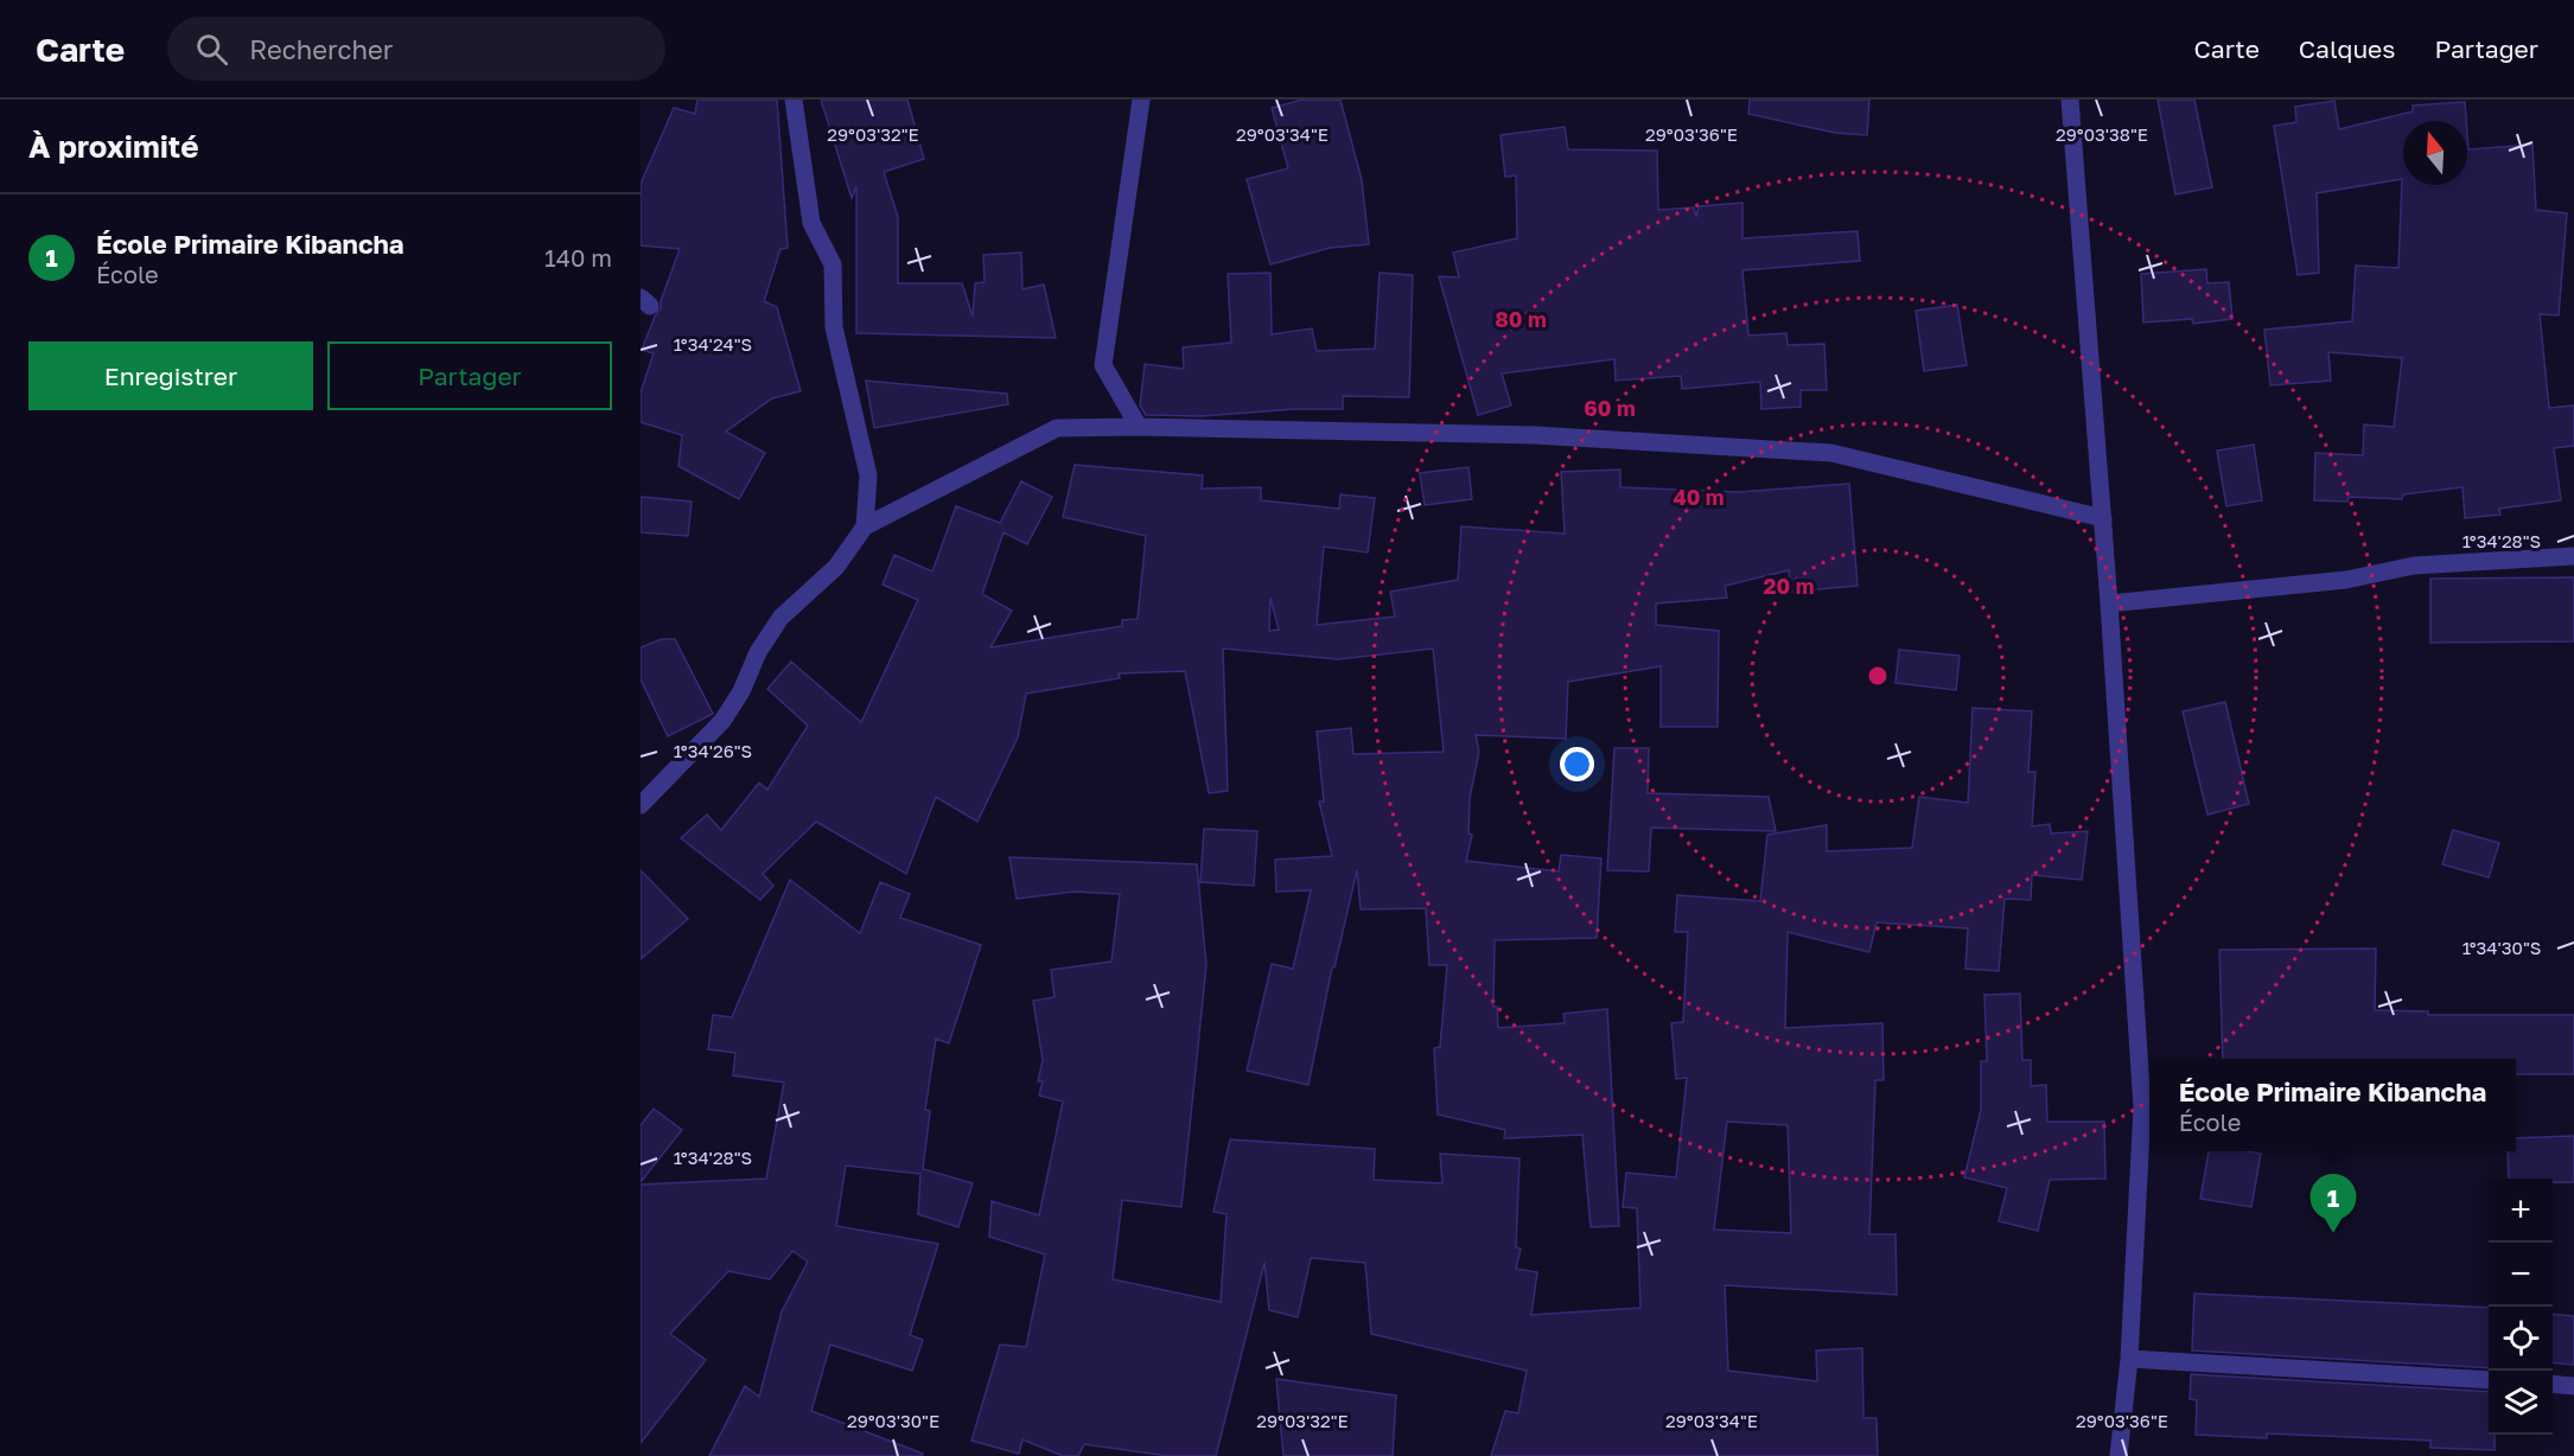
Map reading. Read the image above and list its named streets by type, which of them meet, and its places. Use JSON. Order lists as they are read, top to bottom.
{
  "north": "top",
  "page": {
    "header": "Carte",
    "search": "Rechercher",
    "nav": ["Carte", "Calques", "Partager"],
    "heading": "À proximité",
    "list": [
      {
        "mark": "1",
        "name": "École Primaire Kibancha",
        "note": "École",
        "value": "140 m"
      }
    ],
    "buttons": ["Enregistrer", "Partager"],
    "popup": ["École Primaire Kibancha", "École"],
    "pins": "1",
    "map_buttons": ["+", "−"]
  },
  "coordinates": [
    "29°03'32\"E",
    "29°03'34\"E",
    "29°03'36\"E",
    "29°03'38\"E",
    "1°34'24\"S",
    "1°34'28\"S",
    "1°34'26\"S",
    "1°34'30\"S",
    "29°03'30\"E"
  ],
  "rings": [
    "80 m",
    "60 m",
    "40 m",
    "20 m"
  ]
}
